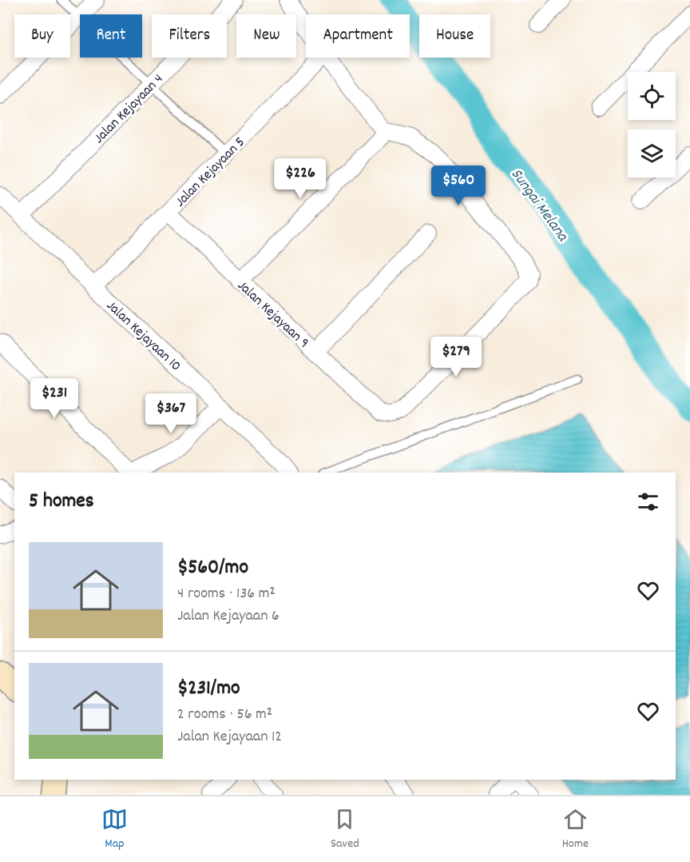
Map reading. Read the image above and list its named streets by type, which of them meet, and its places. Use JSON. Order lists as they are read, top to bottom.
{
  "streets": {
    "street": [
      "Jalan Kejayaan 4",
      "Jalan Kejayaan 5",
      "Jalan Kejayaan 9",
      "Jalan Kejayaan 10"
    ]
  },
  "crossings": [
    ["Jalan Kejayaan 4", "Jalan Kejayaan 10"],
    ["Jalan Kejayaan 5", "Jalan Kejayaan 9"],
    ["Jalan Kejayaan 5", "Jalan Kejayaan 10"]
  ],
  "water": ["Sungai Melana"],
  "page": {
    "chip": [
      "Buy",
      "Rent",
      "Filters",
      "New",
      "Apartment",
      "House"
    ],
    "price": [
      "$226",
      "$560",
      "$279",
      "$231",
      "$367"
    ],
    "heading": "5 homes",
    "list": [
      {
        "name": "$560/mo",
        "note": "4 rooms · 136 m² · Jalan Kejayaan 6"
      },
      {
        "name": "$231/mo",
        "note": "2 rooms · 56 m² · Jalan Kejayaan 12"
      }
    ],
    "tabs": ["Map", "Saved", "Home"]
  }
}
